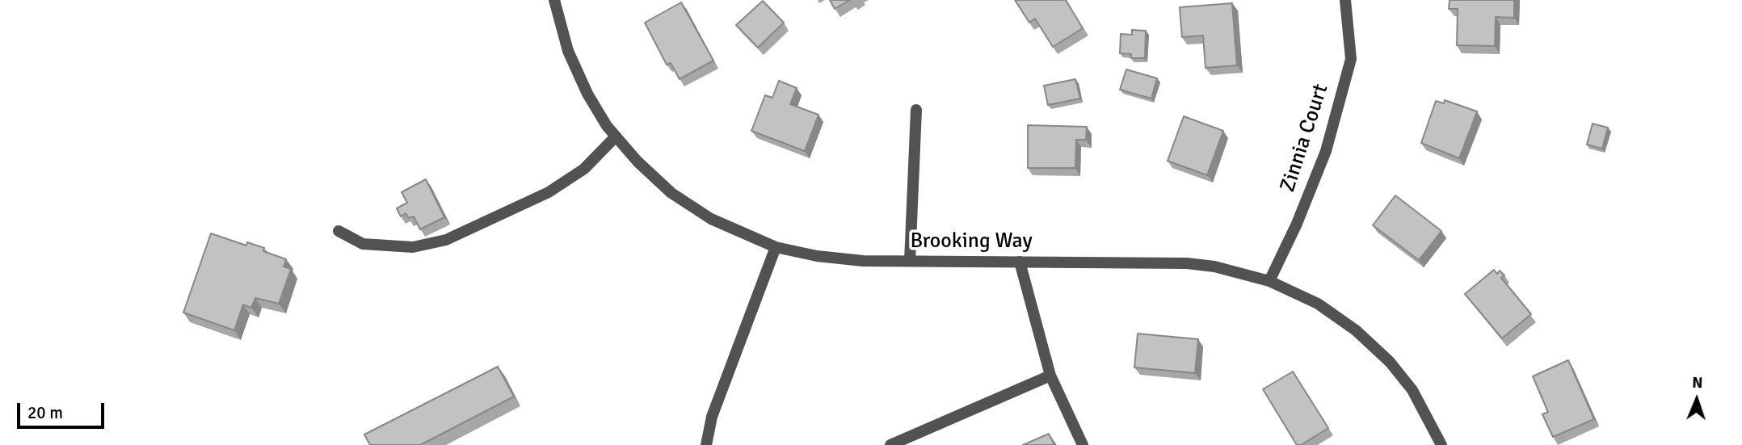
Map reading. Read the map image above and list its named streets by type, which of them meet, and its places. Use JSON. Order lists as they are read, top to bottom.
{
  "streets": {
    "street": ["Zinnia Court", "Brooking Way"]
  },
  "crossings": [
    ["Zinnia Court", "Brooking Way"]
  ],
  "scale_bar": "20 m",
  "north": "top"
}
